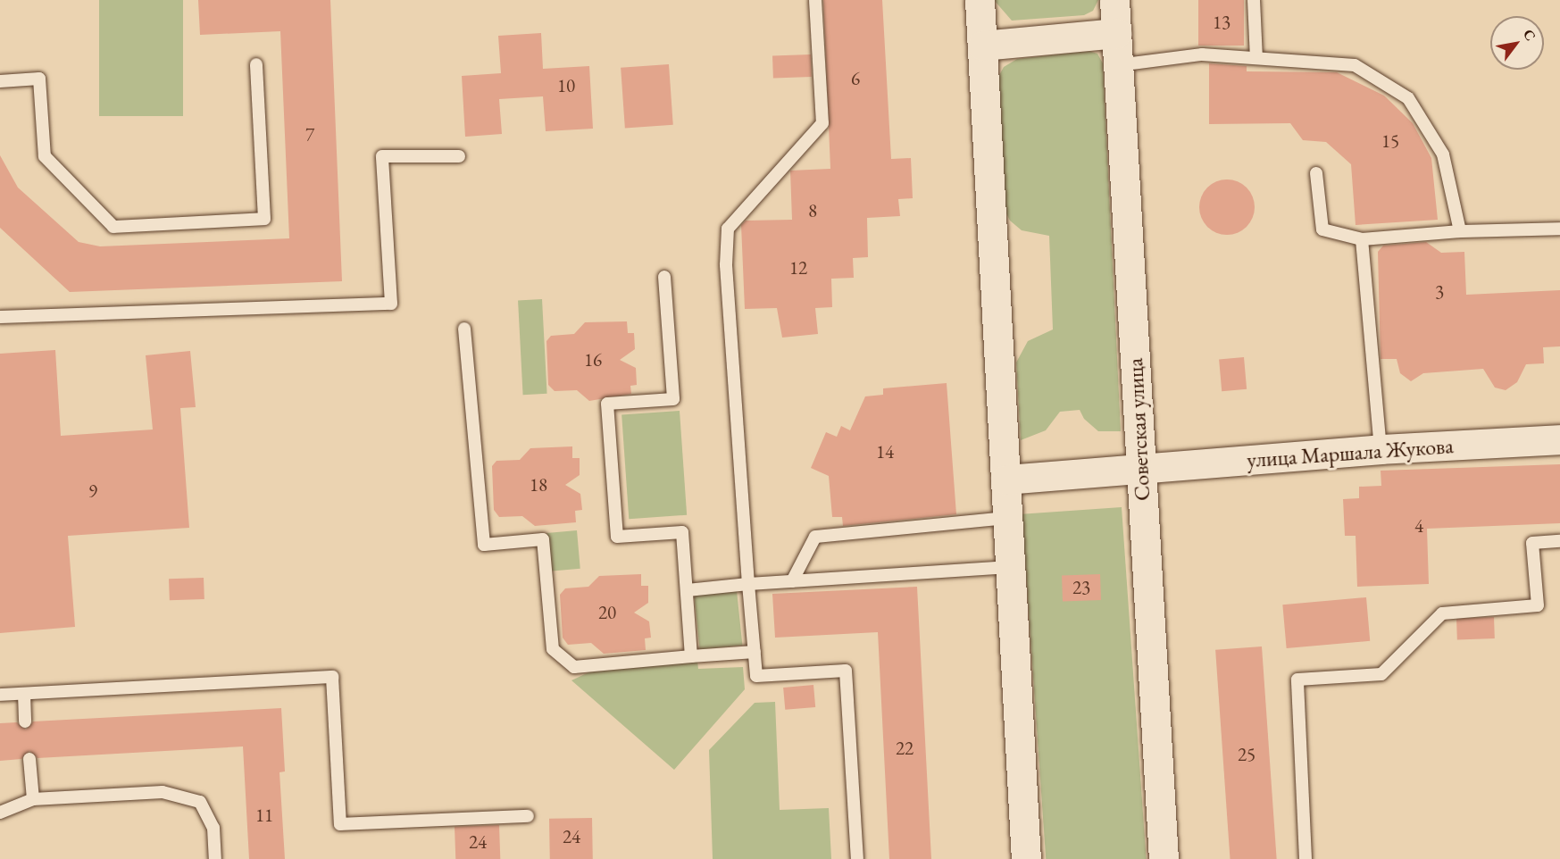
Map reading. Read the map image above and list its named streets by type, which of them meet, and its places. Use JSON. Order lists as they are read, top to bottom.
{
  "streets": {
    "street": ["Советская улица", "улица Маршала Жукова"]
  },
  "crossings": [
    ["Советская улица", "улица Маршала Жукова"]
  ],
  "house_numbers": [
    "13",
    "6",
    "10",
    "7",
    "15",
    "8",
    "12",
    "3",
    "16",
    "14",
    "18",
    "9",
    "4",
    "23",
    "20",
    "22",
    "25",
    "11",
    "24",
    "24"
  ],
  "north": "top right"
}
